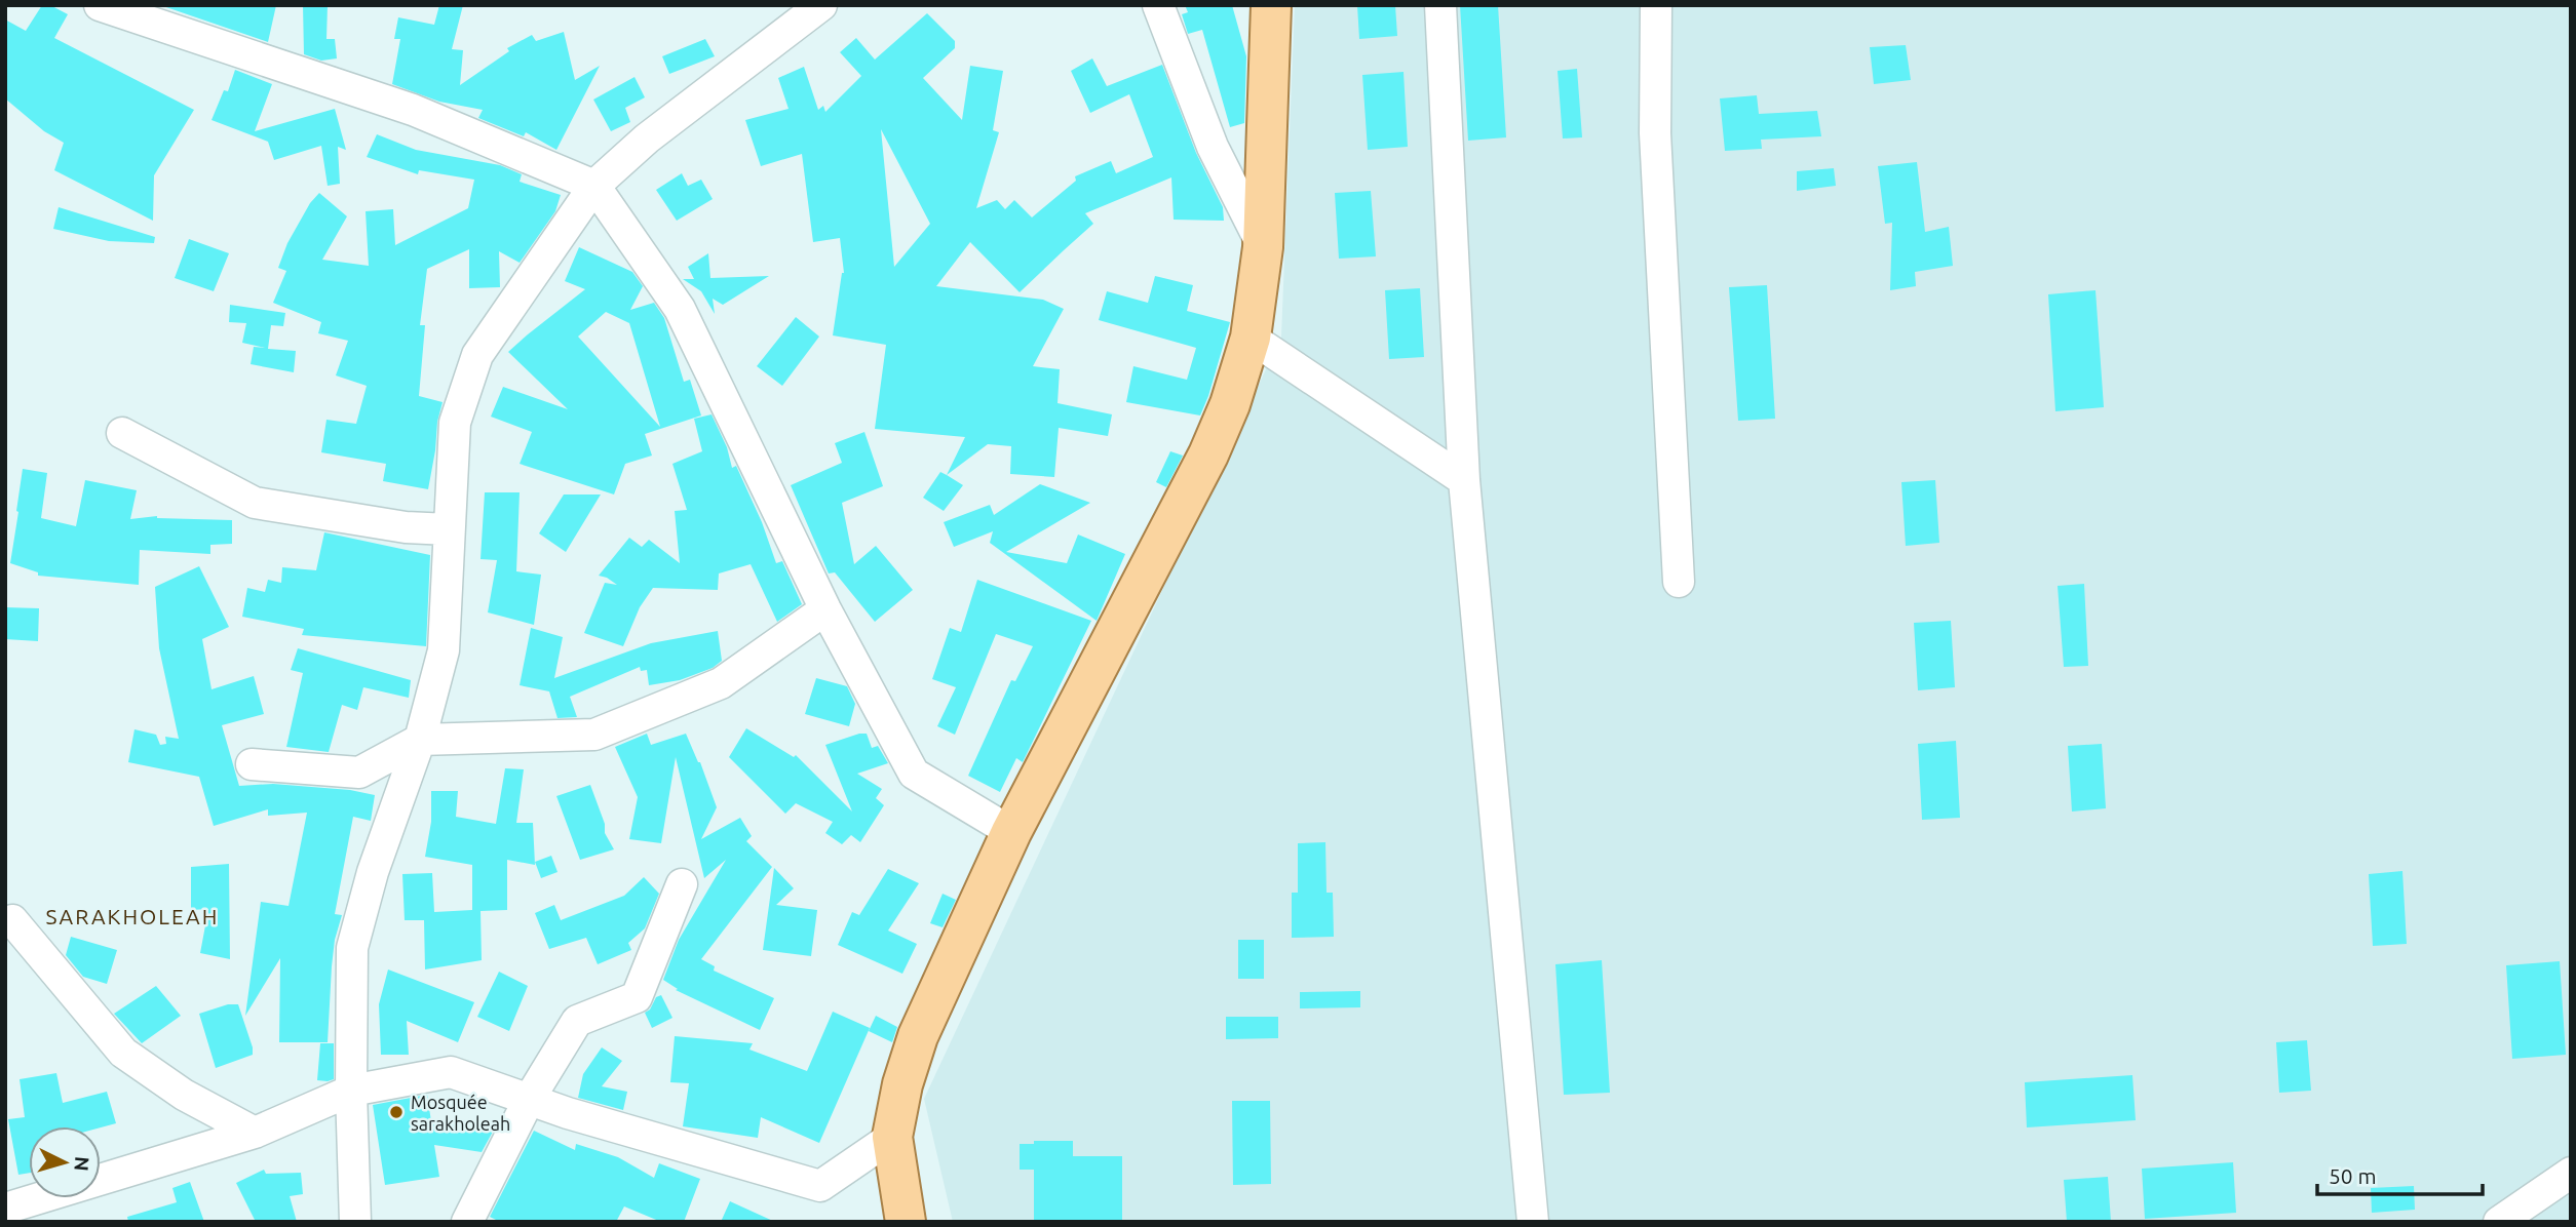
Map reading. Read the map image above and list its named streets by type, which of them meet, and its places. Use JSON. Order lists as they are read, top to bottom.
{
  "districts": ["SARAKHOLEAH"],
  "places": ["Mosquée sarakholeah"],
  "scale_bar": "50 m",
  "north": "right"
}
